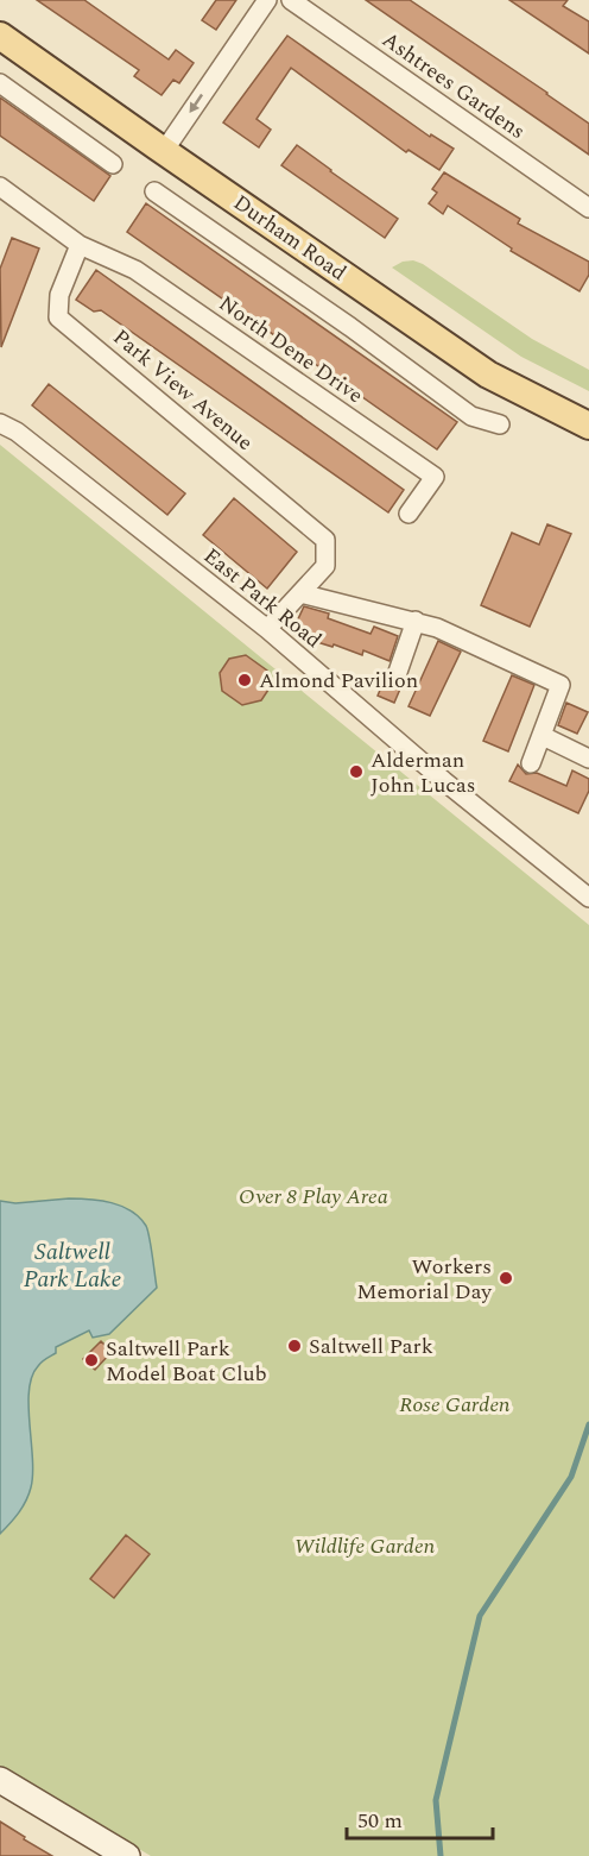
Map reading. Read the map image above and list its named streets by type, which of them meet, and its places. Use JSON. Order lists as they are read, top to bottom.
{
  "streets": {
    "main road": ["Durham Road"],
    "street": [
      "Ashtrees Gardens",
      "North Dene Drive",
      "Park View Avenue",
      "East Park Road"
    ]
  },
  "crossings": [
    ["North Dene Drive", "Park View Avenue"],
    ["Park View Avenue", "East Park Road"]
  ],
  "water": ["Saltwell Park Lake"],
  "parks": ["Over 8 Play Area", "Rose Garden", "Wildlife Garden"],
  "places": [
    "Almond Pavilion",
    "Alderman John Lucas",
    "Workers Memorial Day",
    "Saltwell Park",
    "Saltwell Park Model Boat Club"
  ],
  "scale_bar": "50 m"
}
